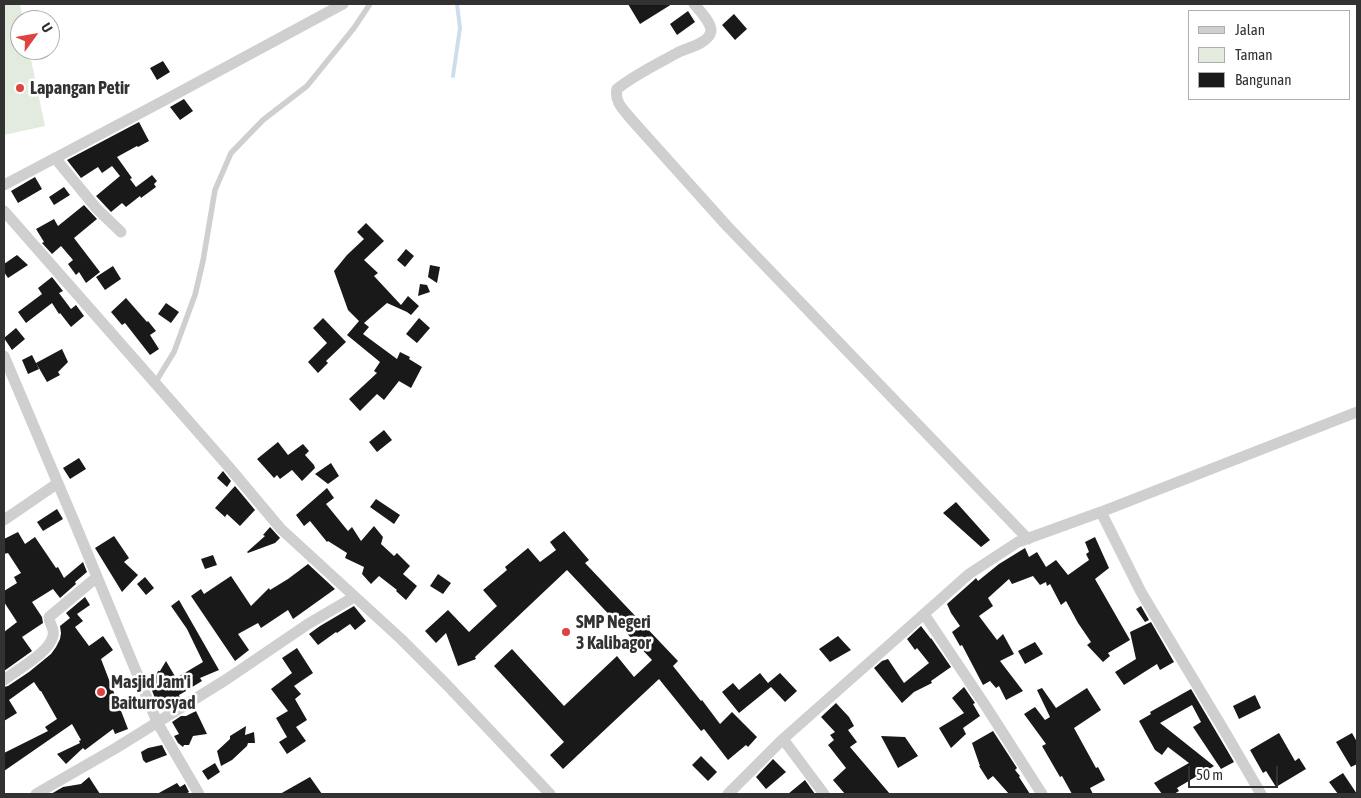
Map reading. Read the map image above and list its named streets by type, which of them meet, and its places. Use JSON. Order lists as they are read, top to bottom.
{
  "places": ["Lapangan Petir", "SMP Negeri 3 Kalibagor", "Masjid Jam'i Baiturrosyad"],
  "legend": ["Jalan", "Taman", "Bangunan"],
  "scale_bar": "50 m",
  "north": "top right"
}
